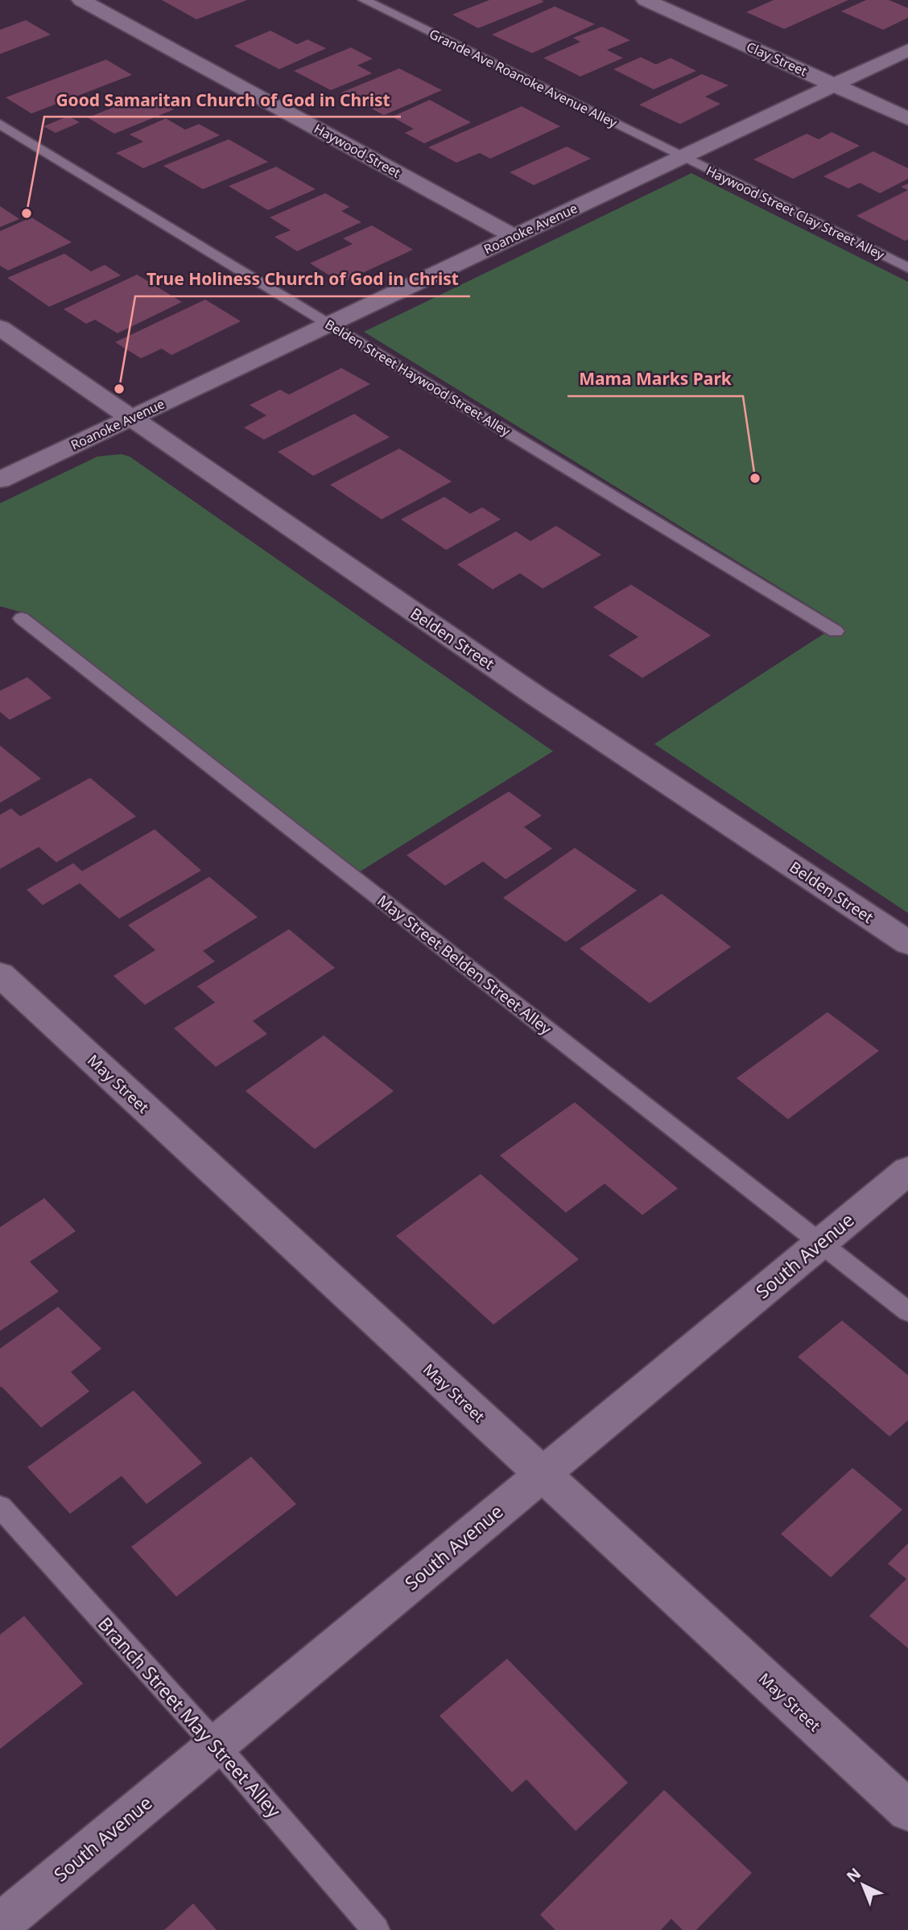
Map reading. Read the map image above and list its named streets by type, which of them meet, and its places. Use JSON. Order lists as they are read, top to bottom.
{
  "streets": {
    "street": [
      "Clay Street",
      "Haywood Street",
      "Roanoke Avenue",
      "Belden Street",
      "May Street",
      "South Avenue"
    ],
    "lane": [
      "Grande Ave Roanoke Avenue Alley",
      "Haywood Street Clay Street Alley",
      "Belden Street Haywood Street Alley",
      "May Street Belden Street Alley",
      "Branch Street May Street Alley"
    ]
  },
  "crossings": [
    ["Clay Street", "Roanoke Avenue"],
    ["Grande Ave Roanoke Avenue Alley", "Haywood Street Clay Street Alley"],
    ["Grande Ave Roanoke Avenue Alley", "Roanoke Avenue"],
    ["Haywood Street", "Roanoke Avenue"],
    ["Haywood Street Clay Street Alley", "Roanoke Avenue"],
    ["Roanoke Avenue", "Belden Street Haywood Street Alley"],
    ["Roanoke Avenue", "Belden Street"],
    ["May Street Belden Street Alley", "South Avenue"],
    ["May Street", "South Avenue"],
    ["South Avenue", "Branch Street May Street Alley"]
  ],
  "places": ["Good Samaritan Church of God in Christ", "True Holiness Church of God in Christ", "Mama Marks Park"],
  "north": "top left"
}
